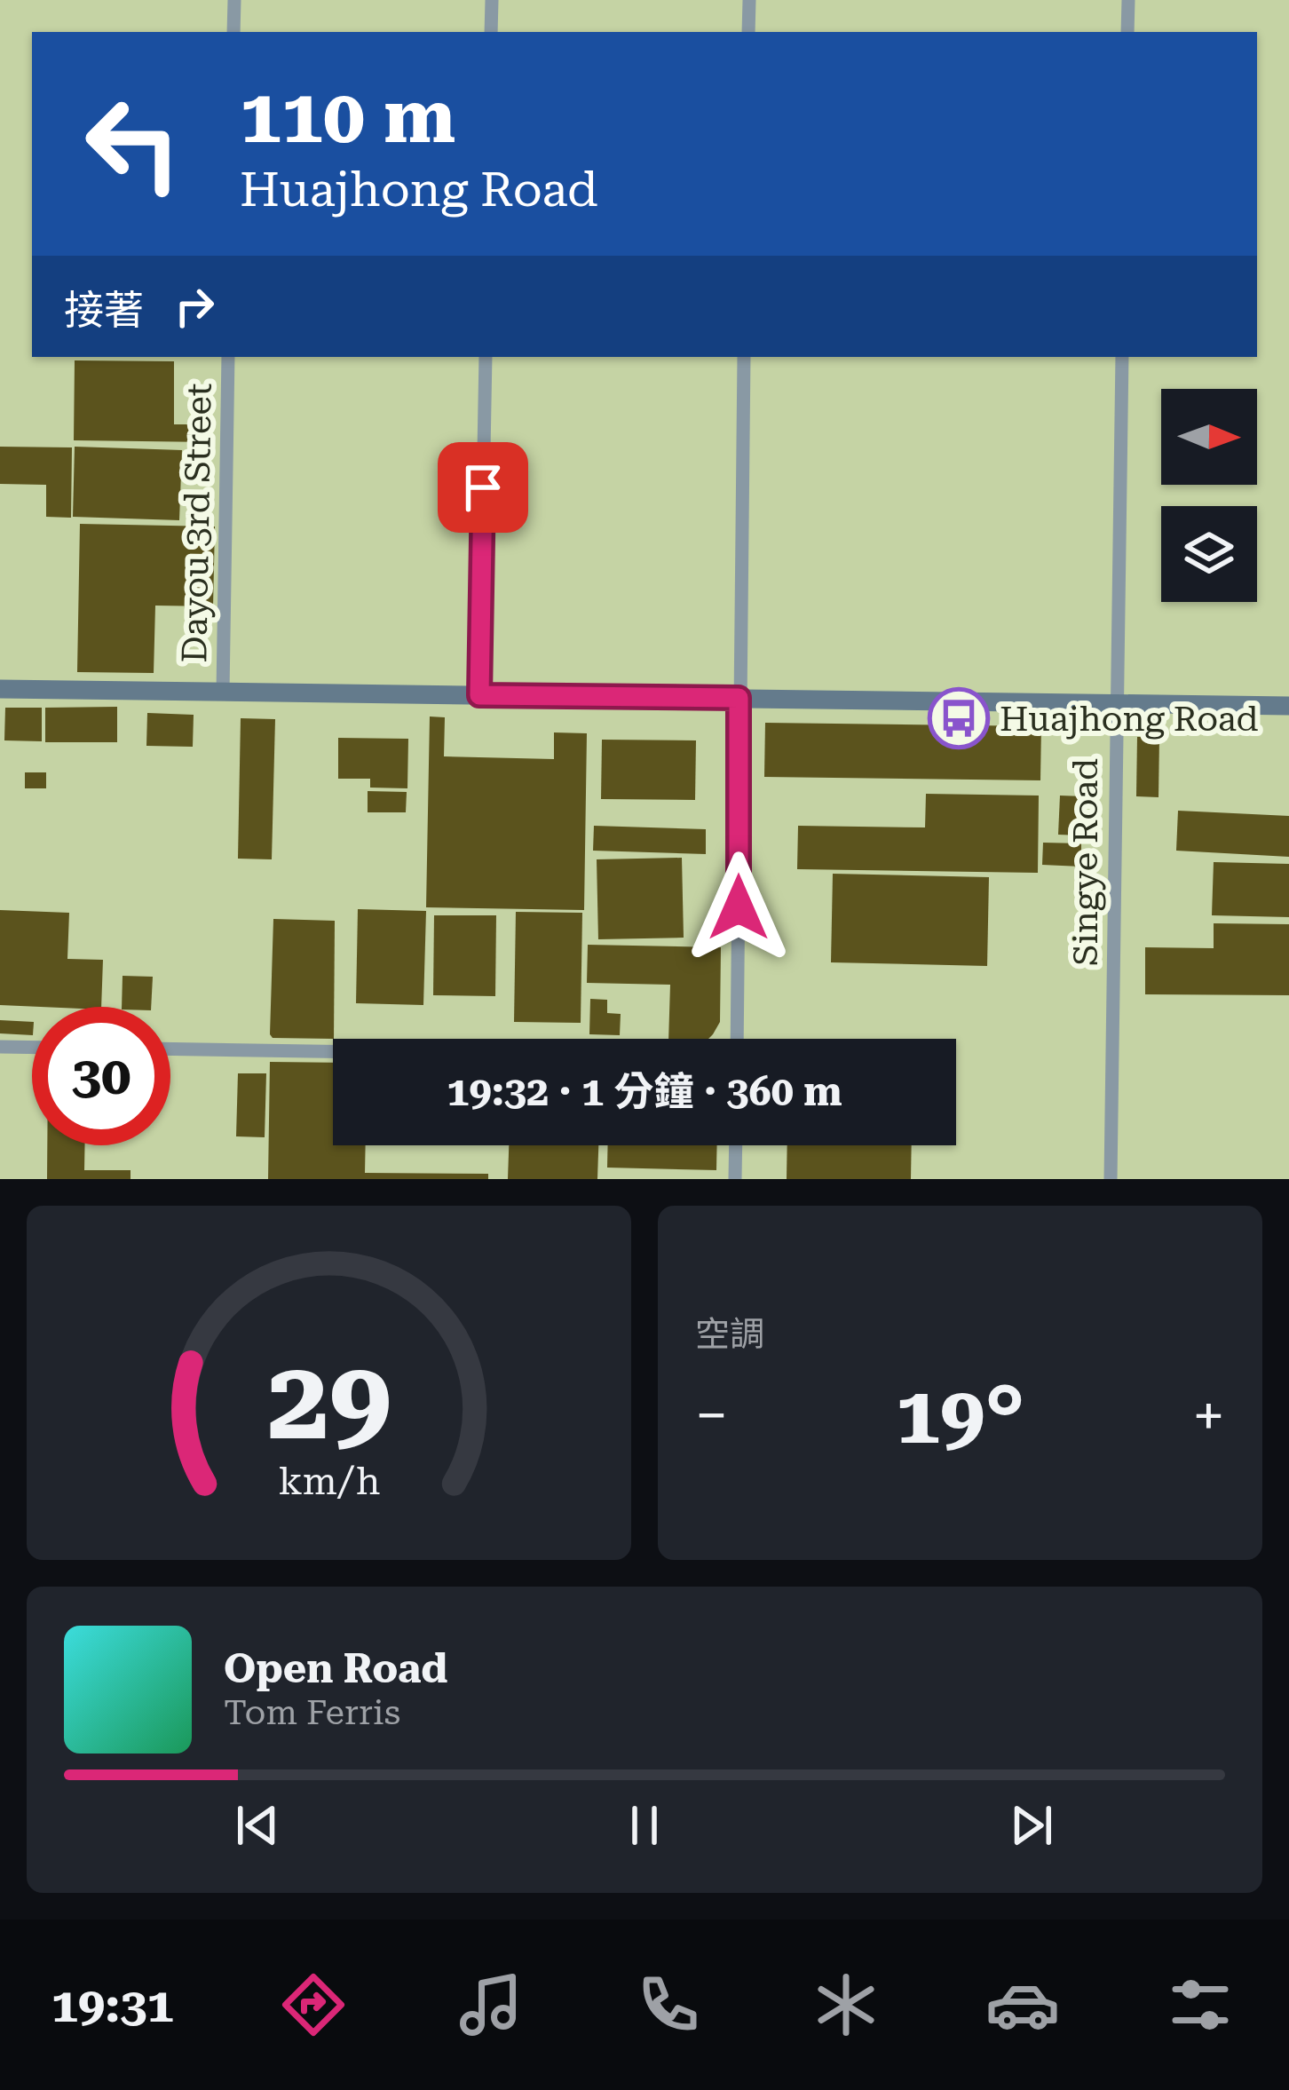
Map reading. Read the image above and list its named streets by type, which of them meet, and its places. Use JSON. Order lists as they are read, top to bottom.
{
  "streets": {
    "street": ["Dayou 3rd Street", "Singye Road"]
  },
  "places": {
    "bus stop": ["Huajhong Road"]
  },
  "north": "right",
  "page": {
    "turn": ["110 m", "Huajhong Road"],
    "then": "接著",
    "limit": "30",
    "trip": "19:32 · 1 分鐘 · 360 m",
    "tile": "空調",
    "heat": ["−", "19°", "+"],
    "song": ["Open Road", "Tom Ferris"],
    "tabs": "19:31",
    "gauge": ["29", "km/h"]
  }
}
